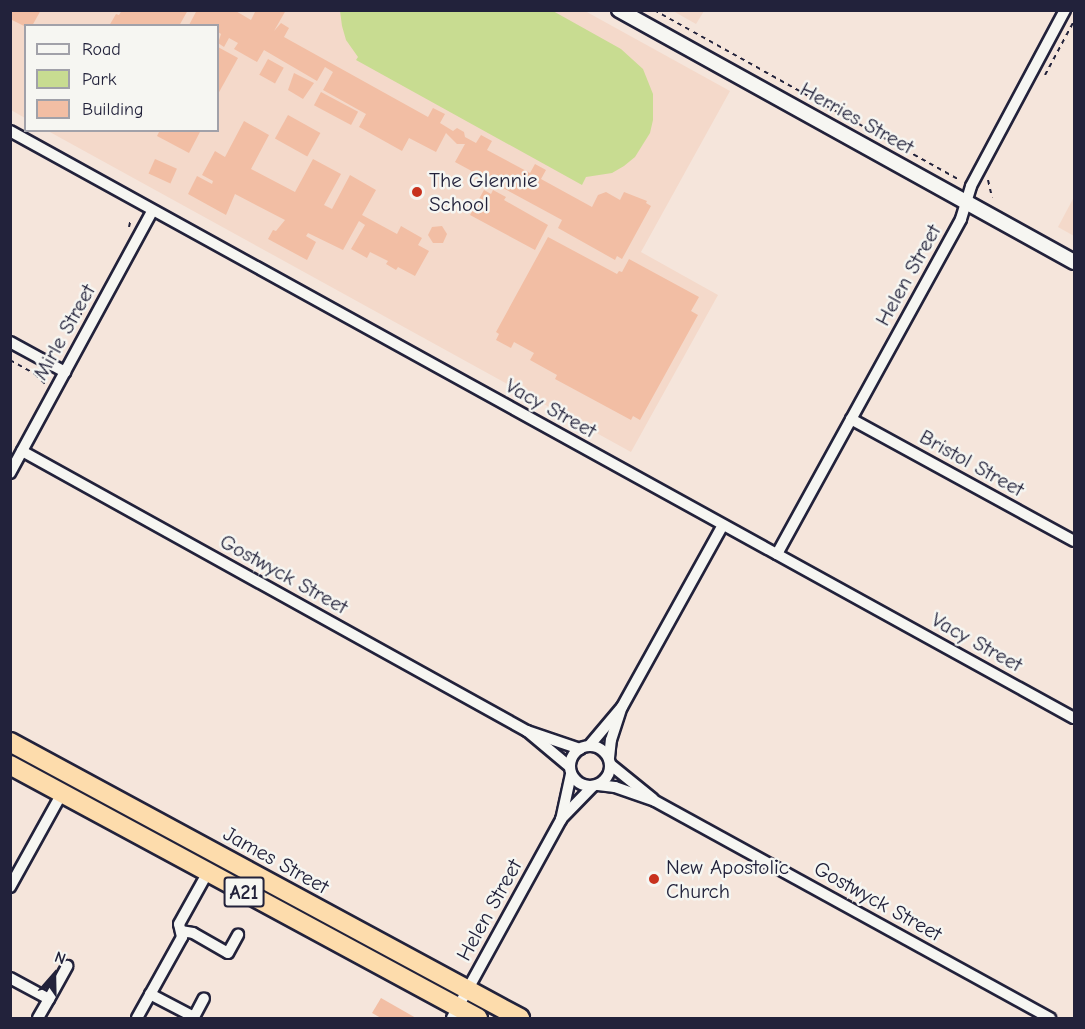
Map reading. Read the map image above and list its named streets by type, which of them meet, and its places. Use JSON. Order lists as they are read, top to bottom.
{
  "streets": {
    "highway": ["James Street", "A21"],
    "street": [
      "Herries Street",
      "Helen Street",
      "Mirle Street",
      "Vacy Street",
      "Bristol Street",
      "Gostwyck Street"
    ]
  },
  "crossings": [
    ["Herries Street", "Helen Street"],
    ["Helen Street", "Vacy Street"],
    ["Helen Street", "Bristol Street"],
    ["Helen Street", "Gostwyck Street"],
    ["Helen Street", "James Street"],
    ["Mirle Street", "Vacy Street"],
    ["Mirle Street", "Gostwyck Street"]
  ],
  "places": ["The Glennie School", "New Apostolic Church"],
  "legend": ["Road", "Park", "Building"],
  "north": "top"
}
